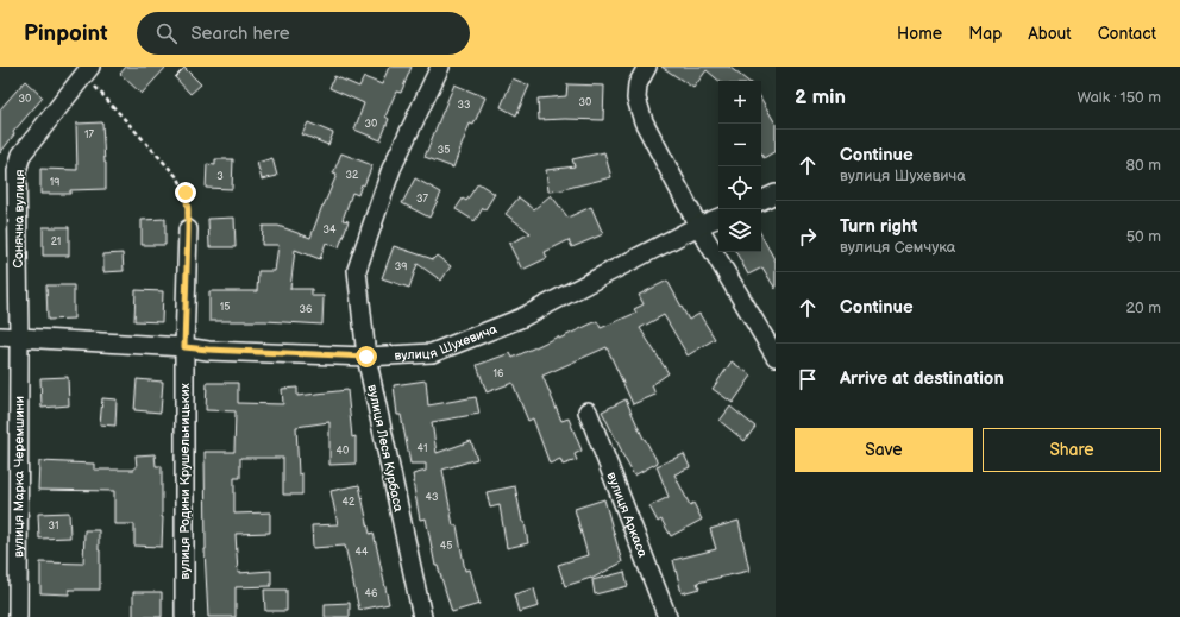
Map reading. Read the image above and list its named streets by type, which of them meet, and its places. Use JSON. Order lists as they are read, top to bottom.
{
  "streets": {
    "street": [
      "Сонячна вулиця",
      "вулиця Шухевича",
      "вулиця Леся Курбаса",
      "вулиця Марка Черемшини",
      "вулиця Родини Крушельницьких",
      "вулиця Аркаса"
    ]
  },
  "crossings": [
    ["Сонячна вулиця", "вулиця Шухевича"],
    ["Сонячна вулиця", "вулиця Марка Черемшини"],
    ["вулиця Шухевича", "вулиця Леся Курбаса"],
    ["вулиця Шухевича", "вулиця Марка Черемшини"],
    ["вулиця Шухевича", "вулиця Родини Крушельницьких"]
  ],
  "house_numbers": [
    "30",
    "30",
    "33",
    "30",
    "17",
    "35",
    "32",
    "3",
    "19",
    "37",
    "34",
    "21",
    "39",
    "15",
    "36",
    "16",
    "41",
    "40",
    "43",
    "42",
    "31",
    "45",
    "44",
    "46"
  ],
  "page": {
    "header": "Pinpoint",
    "search": "Search here",
    "nav": [
      "Home",
      "Map",
      "About",
      "Contact"
    ],
    "heading": ["2 min", "Walk · 150 m"],
    "map_buttons": ["+", "−"],
    "list": [
      ["Continue", "вулиця Шухевича", "80 m"],
      ["Turn right", "вулиця Семчука", "50 m"],
      ["Continue", "20 m"],
      "Arrive at destination"
    ],
    "buttons": ["Save", "Share"]
  }
}
